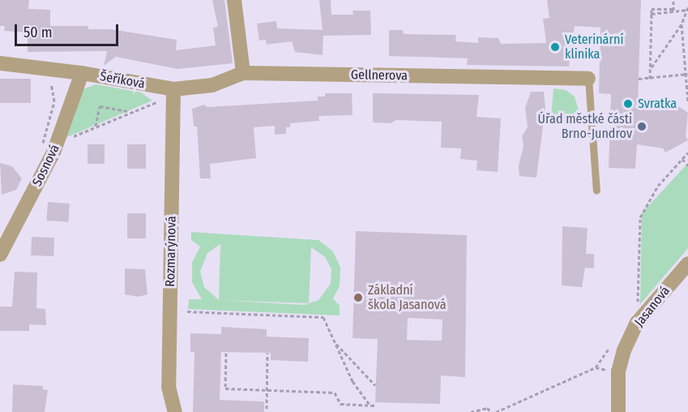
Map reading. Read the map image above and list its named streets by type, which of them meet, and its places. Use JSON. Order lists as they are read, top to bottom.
{
  "streets": {
    "street": [
      "Gellnerova",
      "Šeříková",
      "Sosnová",
      "Rozmarýnová",
      "Jasanová"
    ]
  },
  "crossings": [
    ["Gellnerova", "Šeříková"],
    ["Šeříková", "Sosnová"],
    ["Šeříková", "Rozmarýnová"]
  ],
  "places": [
    "Veterinární klinika",
    "Svratka",
    "Úřad městké části Brno-Jundrov",
    "Základní škola Jasanová"
  ],
  "scale_bar": "50 m"
}
